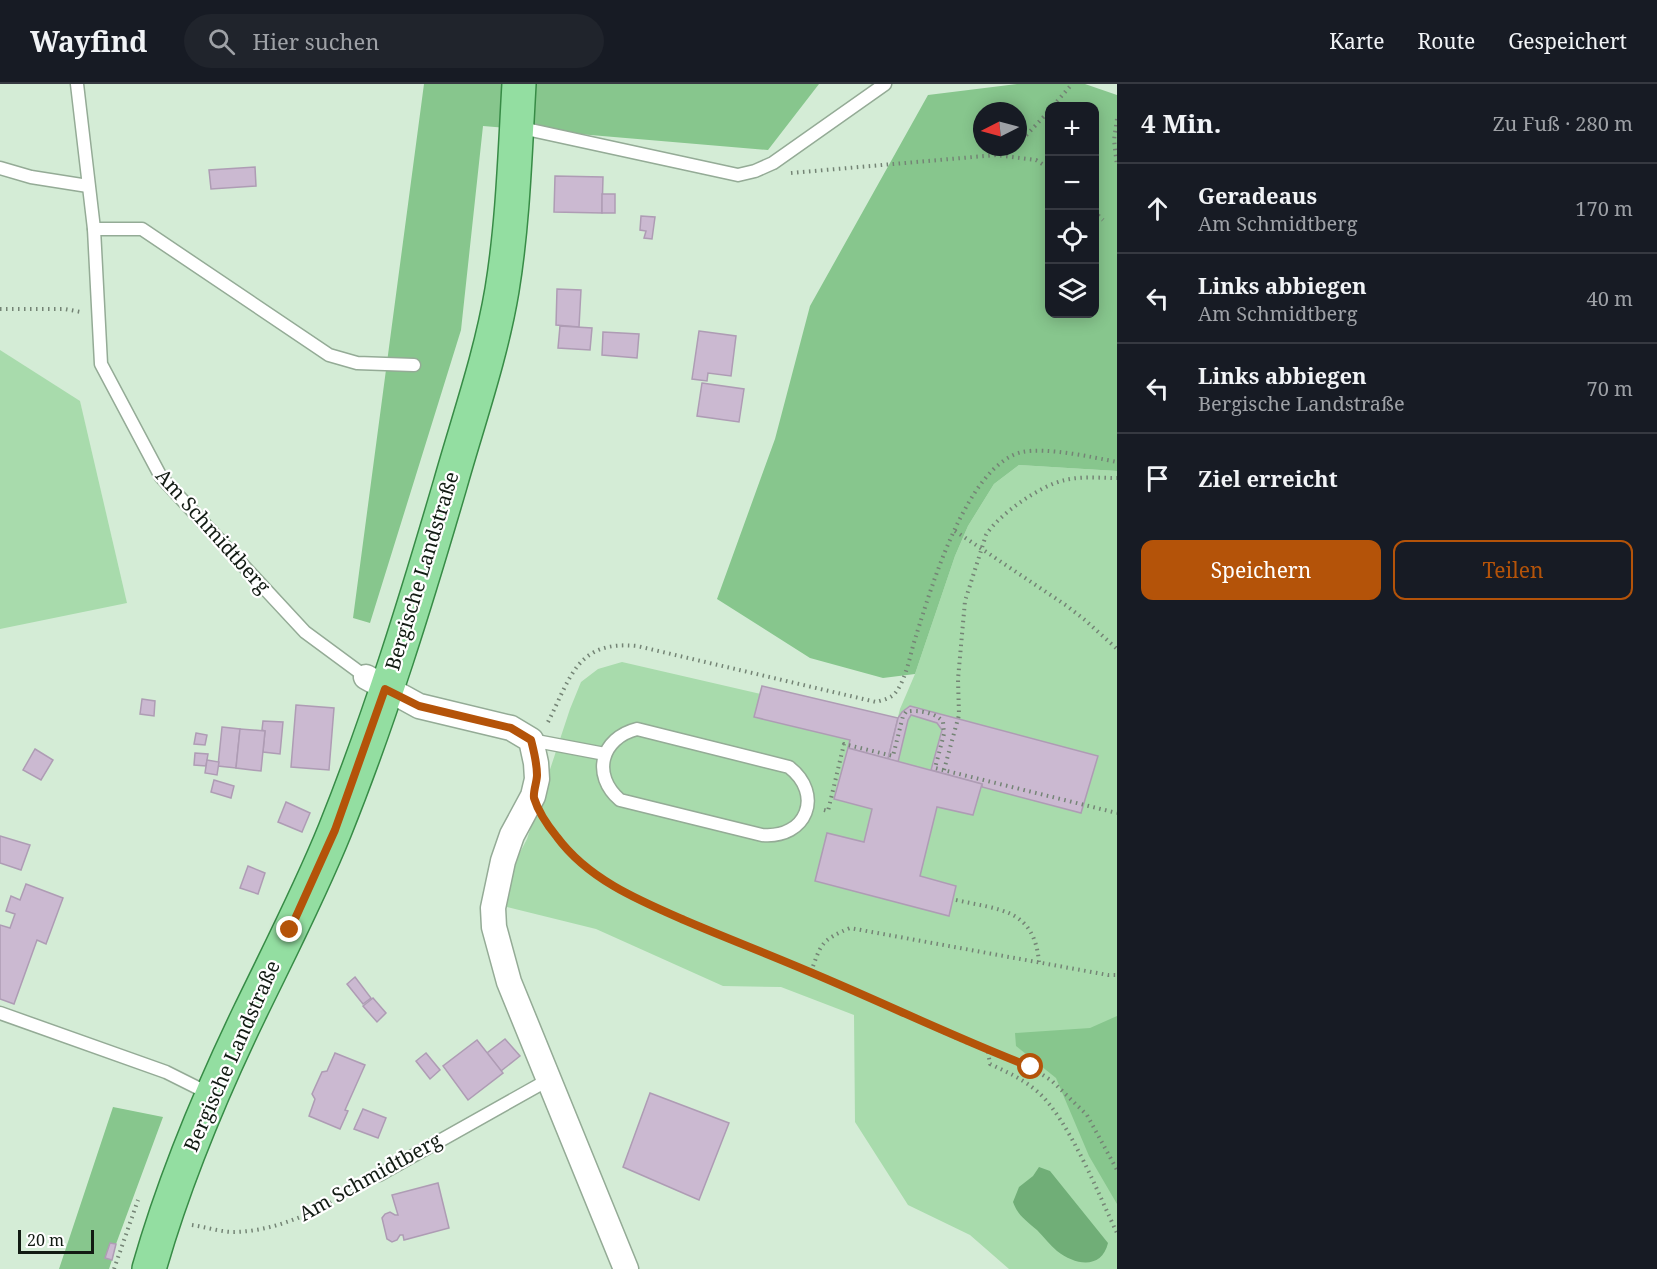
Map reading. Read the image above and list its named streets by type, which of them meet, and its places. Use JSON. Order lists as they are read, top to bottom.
{
  "streets": {
    "main road": ["Bergische Landstraße"],
    "street": ["Am Schmidtberg"]
  },
  "crossings": [
    ["Am Schmidtberg", "Bergische Landstraße"]
  ],
  "scale_bar": "20 m",
  "north": "left",
  "page": {
    "header": "Wayfind",
    "search": "Hier suchen",
    "nav": ["Karte", "Route", "Gespeichert"],
    "heading": ["4 Min.", "Zu Fuß · 280 m"],
    "map_buttons": ["+", "−"],
    "list": [
      ["Geradeaus", "Am Schmidtberg", "170 m"],
      ["Links abbiegen", "Am Schmidtberg", "40 m"],
      ["Links abbiegen", "Bergische Landstraße", "70 m"],
      "Ziel erreicht"
    ],
    "buttons": ["Speichern", "Teilen"],
    "scale": "20 m"
  }
}
